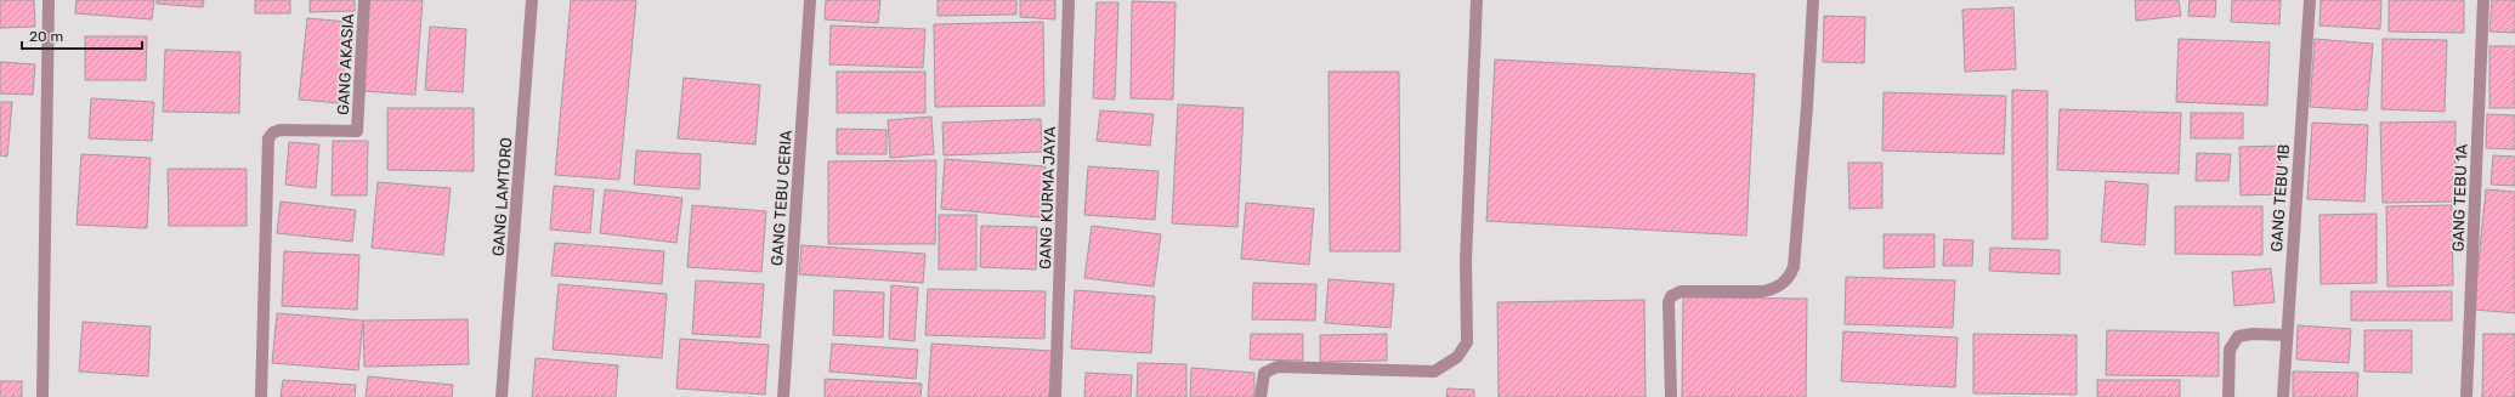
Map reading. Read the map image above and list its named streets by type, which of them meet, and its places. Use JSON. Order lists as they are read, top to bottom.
{
  "streets": {
    "street": [
      "GANG AKASIA",
      "GANG LAMTORO",
      "GANG TEBU CERIA",
      "GANG KURMA JAYA",
      "GANG TEBU 1B",
      "GANG TEBU 1A"
    ]
  },
  "scale_bar": "20 m"
}
